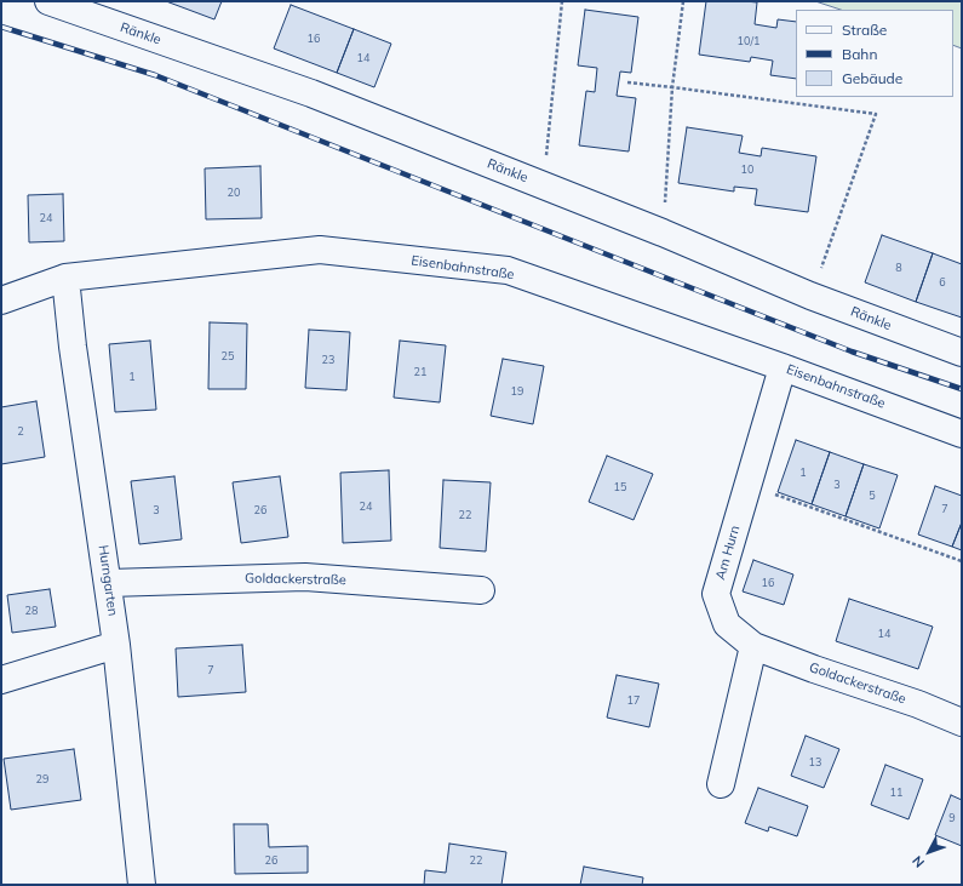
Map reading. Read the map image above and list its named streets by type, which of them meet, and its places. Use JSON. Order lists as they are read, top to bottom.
{
  "streets": {
    "street": [
      "Ränkle",
      "Eisenbahnstraße",
      "Am Hurn",
      "Goldackerstraße",
      "Hurngarten"
    ]
  },
  "crossings": [
    ["Eisenbahnstraße", "Am Hurn"],
    ["Eisenbahnstraße", "Hurngarten"],
    ["Am Hurn", "Goldackerstraße"],
    ["Goldackerstraße", "Hurngarten"]
  ],
  "house_numbers": [
    "16",
    "10/1",
    "14",
    "10",
    "20",
    "24",
    "8",
    "6",
    "25",
    "23",
    "21",
    "1",
    "19",
    "2",
    "1",
    "3",
    "15",
    "5",
    "24",
    "7",
    "3",
    "26",
    "22",
    "16",
    "28",
    "14",
    "7",
    "17",
    "13",
    "29",
    "11",
    "9",
    "26",
    "22"
  ],
  "legend": ["Straße", "Bahn", "Gebäude"],
  "north": "bottom left"
}
